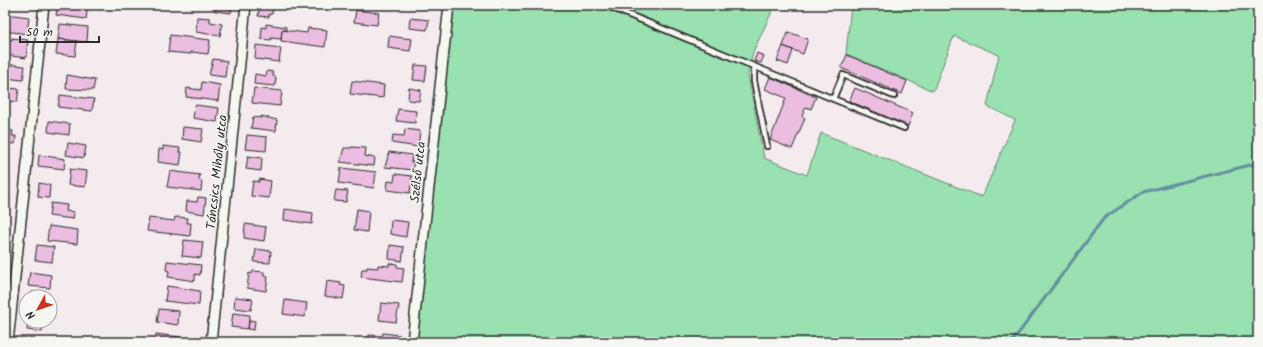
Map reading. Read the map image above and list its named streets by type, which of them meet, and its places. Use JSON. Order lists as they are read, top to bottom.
{
  "streets": {
    "street": ["Táncsics Mihály utca", "Szélső utca"]
  },
  "scale_bar": "50 m",
  "north": "bottom left"
}
